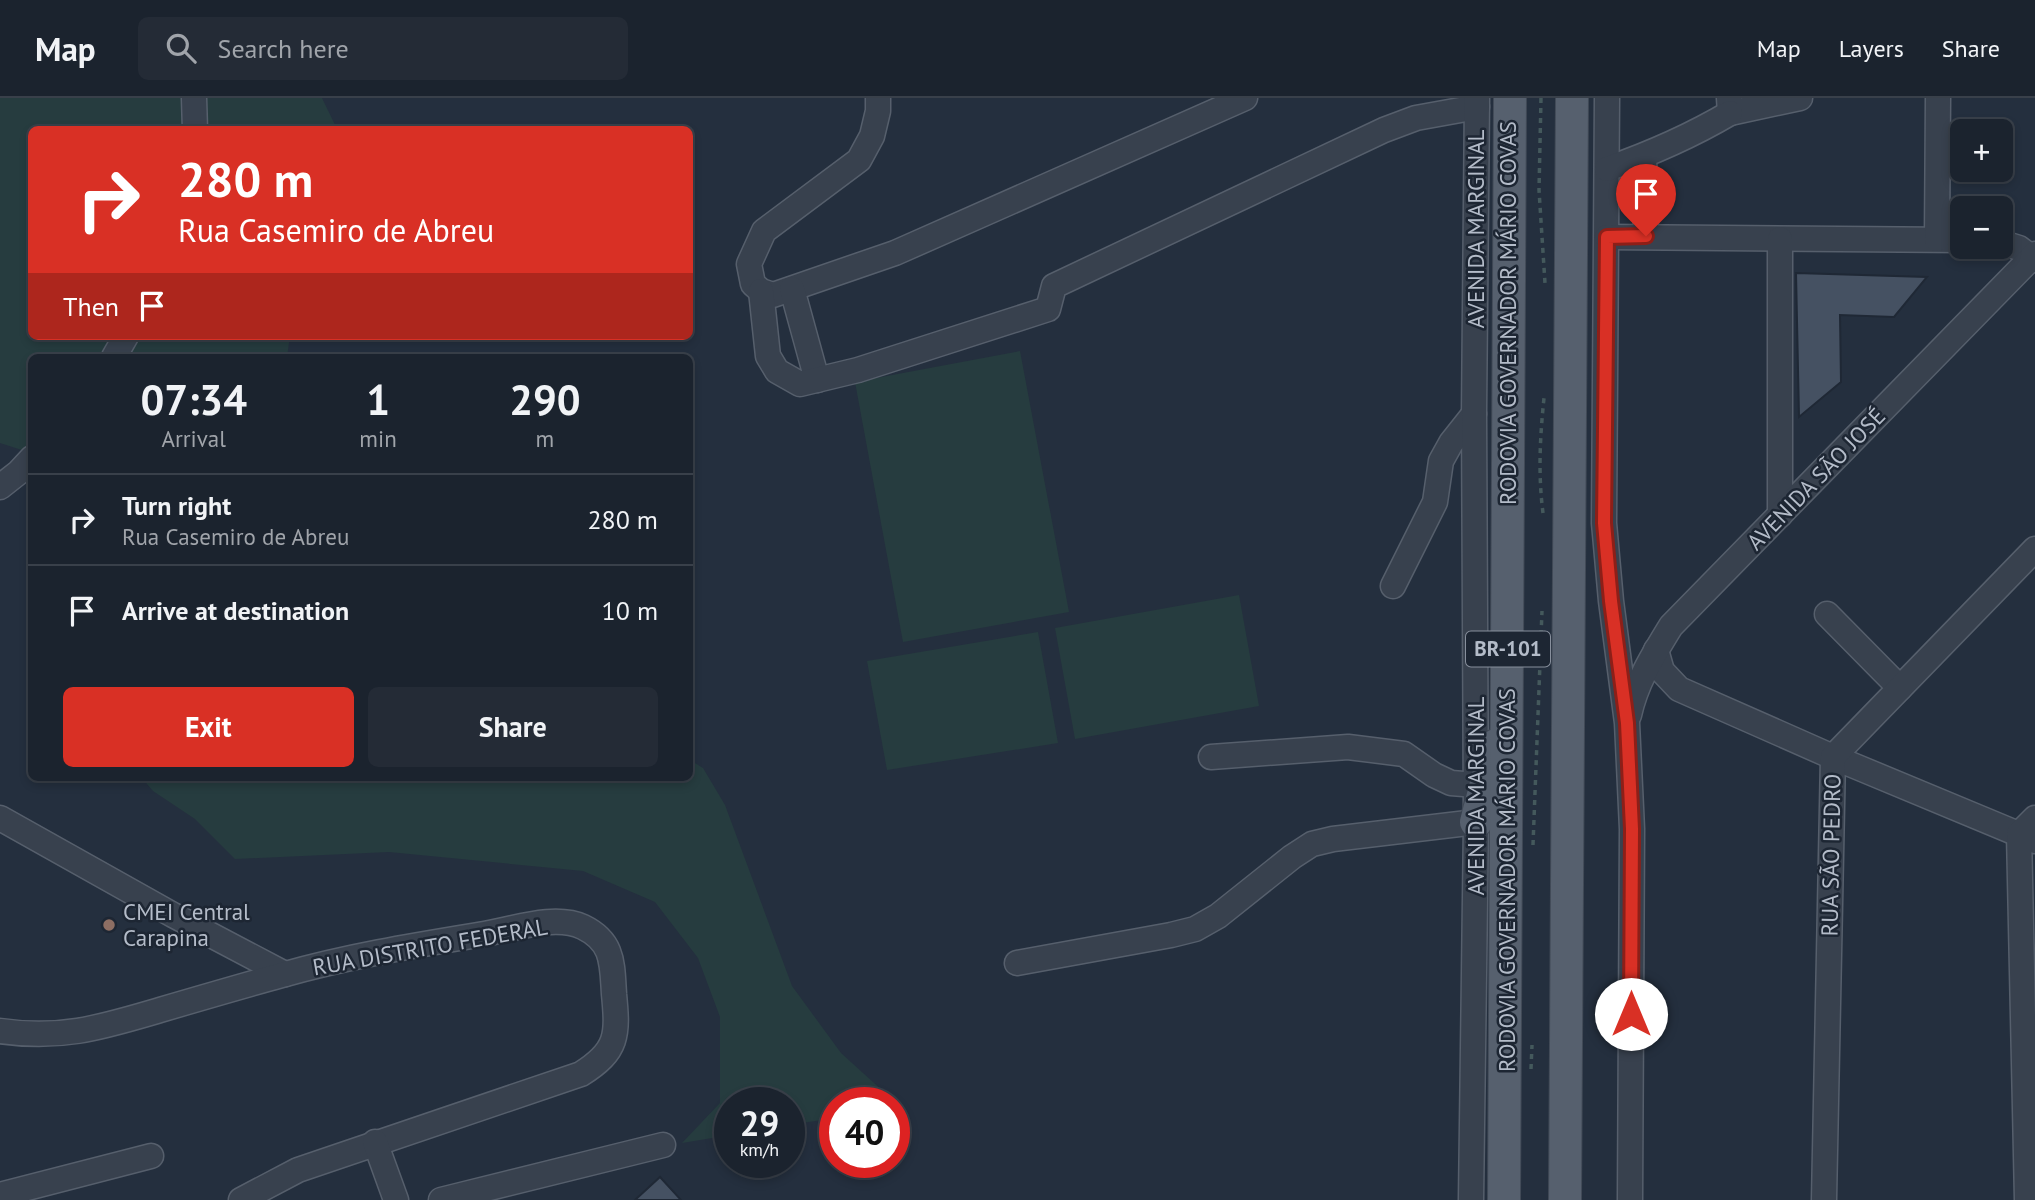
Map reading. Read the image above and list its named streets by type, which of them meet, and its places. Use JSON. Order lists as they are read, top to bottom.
{
  "streets": {
    "main road": ["RODOVIA GOVERNADOR MÁRIO COVAS", "BR-101"],
    "street": [
      "AVENIDA MARGINAL",
      "AVENIDA SÃO JOSÉ",
      "RUA SÃO PEDRO",
      "RUA DISTRITO FEDERAL"
    ]
  },
  "places": ["CMEI Central Carapina"],
  "page": {
    "header": "Map",
    "search": "Search here",
    "nav": ["Map", "Layers", "Share"],
    "map_buttons": ["+", "−"],
    "turn": ["280 m", "Rua Casemiro de Abreu"],
    "then": "Then",
    "eta": [
      "07:34",
      "Arrival",
      "1",
      "min",
      "290",
      "m"
    ],
    "list": [
      {
        "name": "Turn right",
        "note": "Rua Casemiro de Abreu",
        "value": "280 m"
      },
      {
        "name": "Arrive at destination",
        "value": "10 m"
      }
    ],
    "buttons": ["Exit", "Share"],
    "speed": "29 km/h",
    "limit": "40"
  }
}
